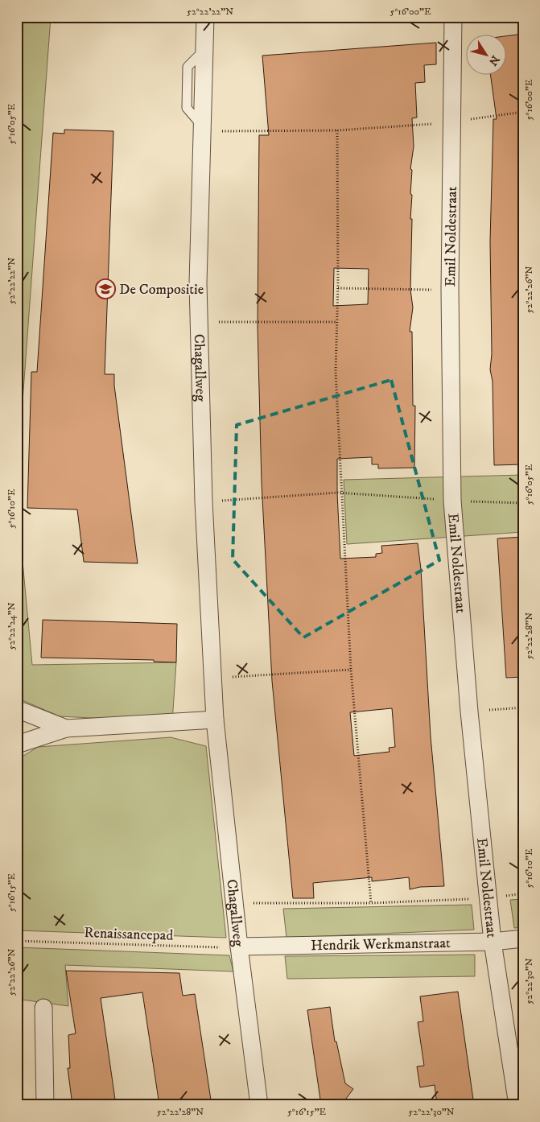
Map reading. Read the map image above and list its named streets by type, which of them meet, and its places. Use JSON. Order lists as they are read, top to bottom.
{
  "streets": {
    "street": ["Emil Noldestraat", "Chagallweg", "Hendrik Werkmanstraat"],
    "path": ["Renaissancepad"]
  },
  "crossings": [
    ["Emil Noldestraat", "Hendrik Werkmanstraat"],
    ["Chagallweg", "Renaissancepad"],
    ["Chagallweg", "Hendrik Werkmanstraat"],
    ["Renaissancepad", "Hendrik Werkmanstraat"]
  ],
  "places": {
    "school or university": ["De Compositie"]
  },
  "north": "bottom right",
  "coordinates": [
    "52°22'22\"N",
    "5°16'00\"E",
    "5°16'05\"E",
    "52°22'26\"N",
    "5°16'10\"E",
    "52°22'24\"N",
    "52°22'28\"N",
    "5°16'15\"E",
    "52°22'30\"N"
  ]
}
